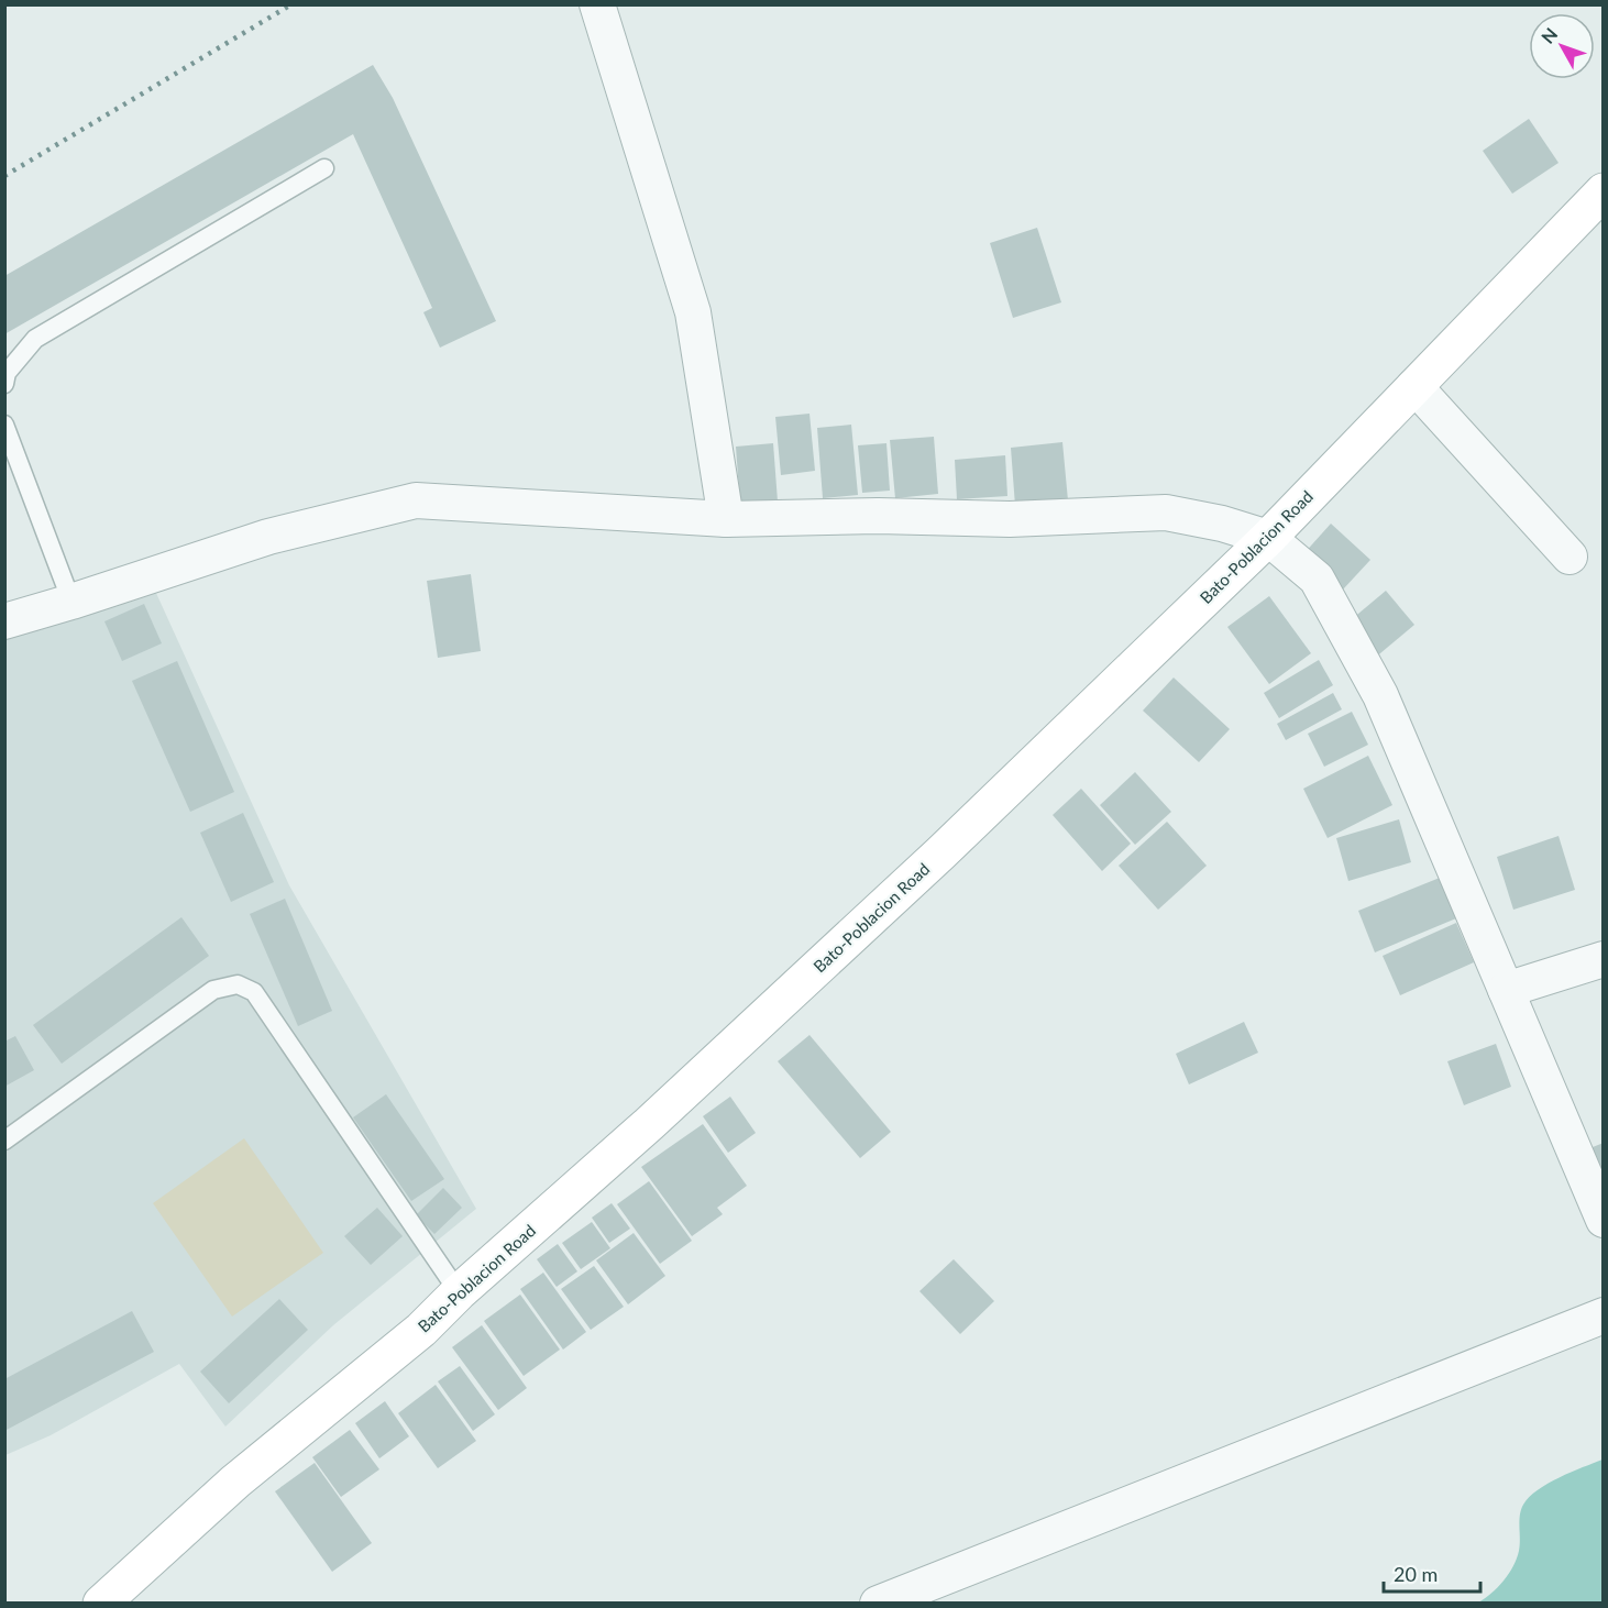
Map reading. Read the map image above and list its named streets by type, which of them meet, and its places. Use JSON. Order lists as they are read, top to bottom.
{
  "streets": {
    "street": ["Bato-Poblacion Road"]
  },
  "scale_bar": "20 m",
  "north": "top left"
}
